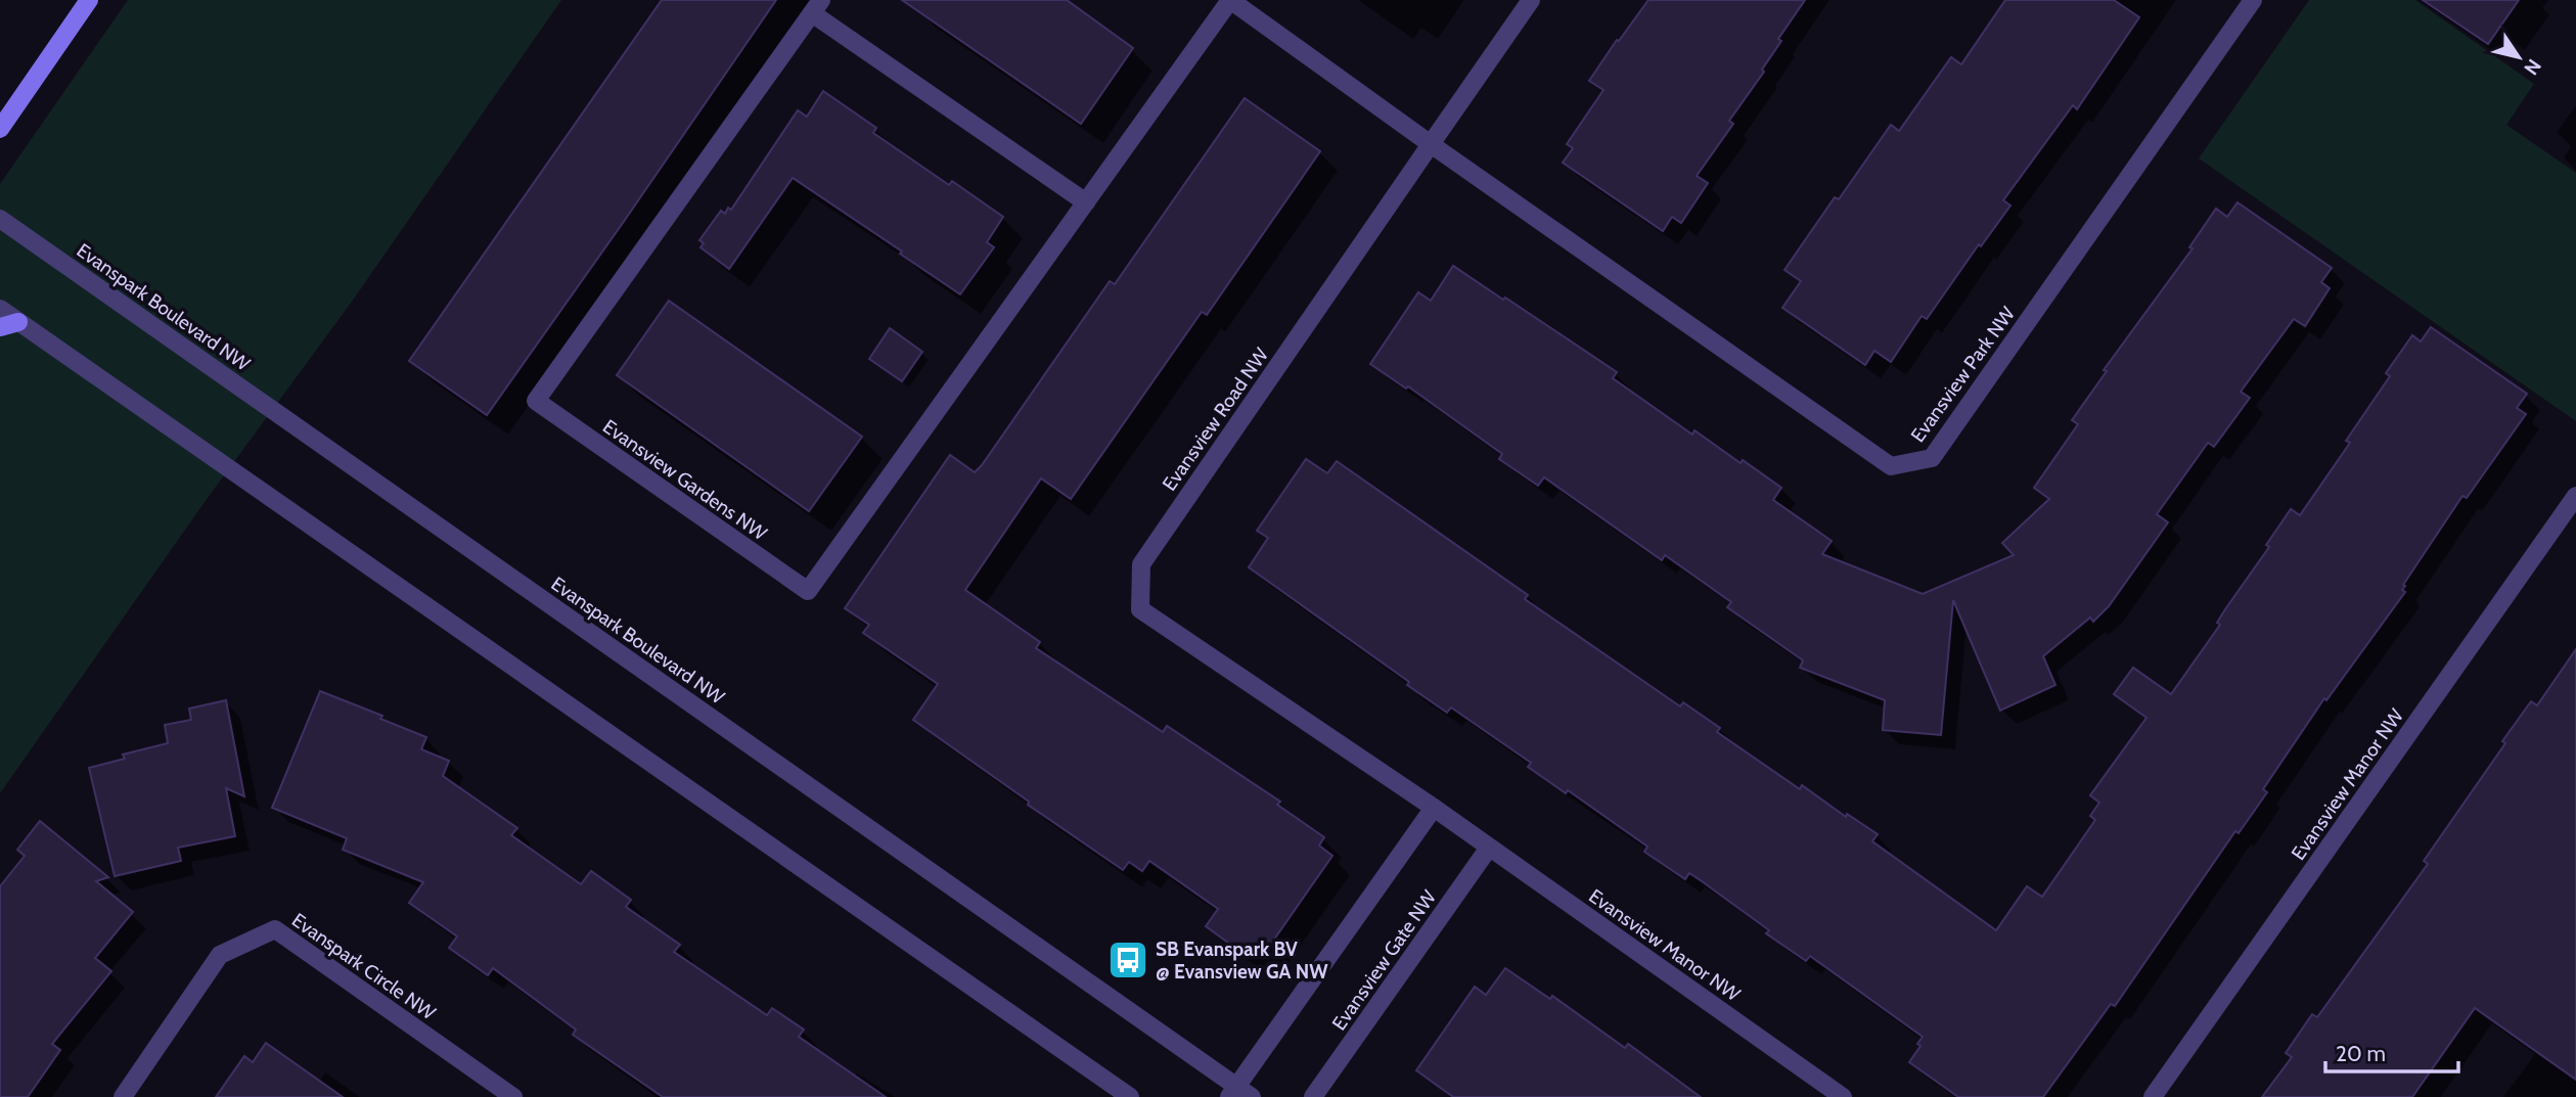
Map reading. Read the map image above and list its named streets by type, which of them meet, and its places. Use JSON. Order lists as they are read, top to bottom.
{
  "streets": {
    "street": [
      "Evanspark Boulevard NW",
      "Evansview Park NW",
      "Evansview Road NW",
      "Evansview Gardens NW",
      "Evansview Manor NW",
      "Evansview Gate NW",
      "Evanspark Circle NW"
    ]
  },
  "crossings": [
    ["Evansview Park NW", "Evansview Road NW"],
    ["Evansview Road NW", "Evansview Manor NW"],
    ["Evansview Manor NW", "Evansview Gate NW"]
  ],
  "places": {
    "bus stop": ["SB Evanspark BV @ Evansview GA NW"]
  },
  "scale_bar": "20 m",
  "north": "bottom right"
}
